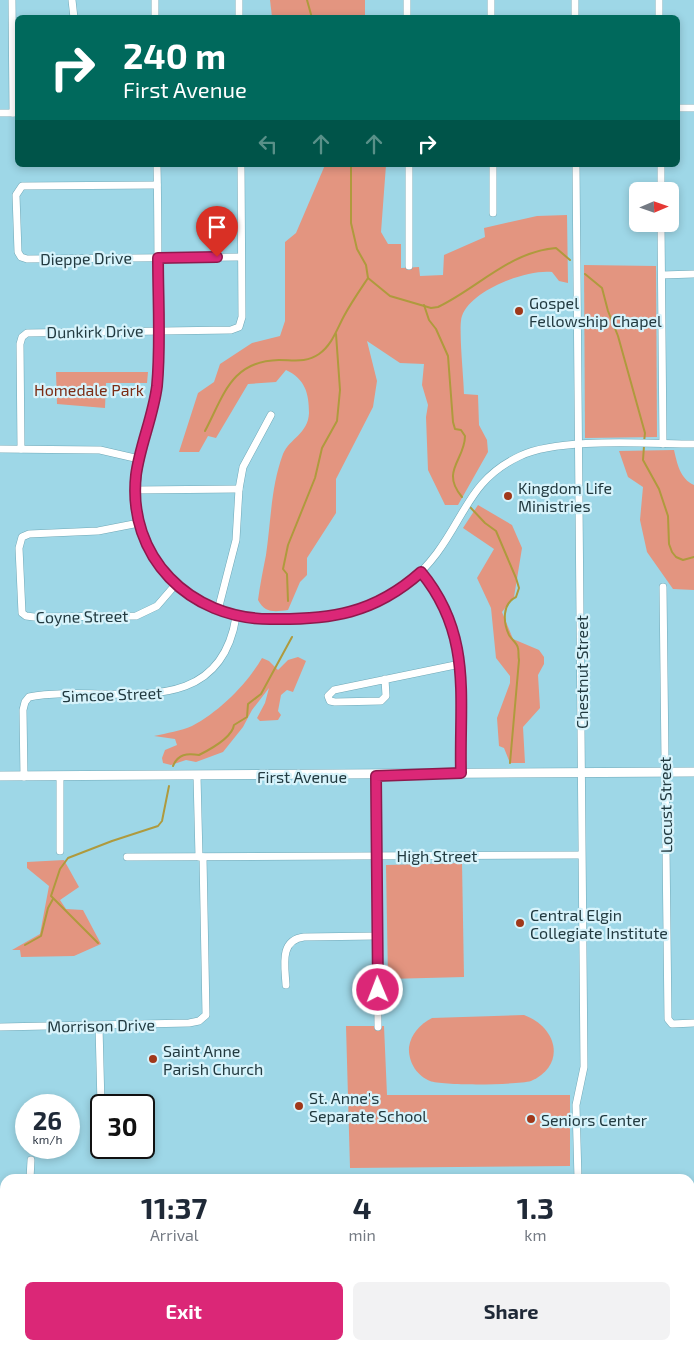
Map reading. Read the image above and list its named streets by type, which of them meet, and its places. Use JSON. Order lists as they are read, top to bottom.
{
  "streets": {
    "main road": ["First Avenue"],
    "street": [
      "Dieppe Drive",
      "Dunkirk Drive",
      "Coyne Street",
      "Chestnut Street",
      "Simcoe Street",
      "Locust Street",
      "High Street",
      "Morrison Drive"
    ]
  },
  "crossings": [
    ["Dieppe Drive", "Dunkirk Drive"],
    ["Chestnut Street", "First Avenue"],
    ["Chestnut Street", "High Street"],
    ["Simcoe Street", "First Avenue"],
    ["First Avenue", "Locust Street"],
    ["High Street", "Morrison Drive"]
  ],
  "parks": ["Homedale Park"],
  "places": [
    "Gospel Fellowship Chapel",
    "Kingdom Life Ministries",
    "Central Elgin Collegiate Institute",
    "Saint Anne Parish Church",
    "St. Anne's Separate School",
    "Seniors Center"
  ],
  "north": "right",
  "page": {
    "turn": ["240 m", "First Avenue"],
    "speed": "26 km/h",
    "limit": "30",
    "eta": [
      "11:37",
      "Arrival",
      "4",
      "min",
      "1.3",
      "km"
    ],
    "buttons": ["Exit", "Share"]
  }
}
